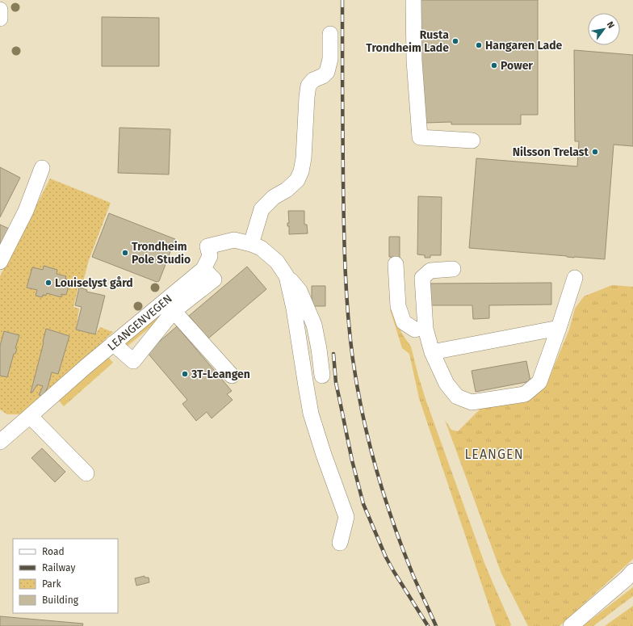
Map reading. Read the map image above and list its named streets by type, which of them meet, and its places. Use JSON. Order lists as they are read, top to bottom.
{
  "streets": {
    "street": ["LEANGENVEGEN"]
  },
  "districts": ["LEANGEN"],
  "places": [
    "Rusta Trondheim Lade",
    "Hangaren Lade",
    "Power",
    "Nilsson Trelast",
    "Trondheim Pole Studio",
    "Louiselyst gård",
    "3T-Leangen"
  ],
  "legend": [
    "Road",
    "Railway",
    "Park",
    "Building"
  ],
  "north": "top right"
}
